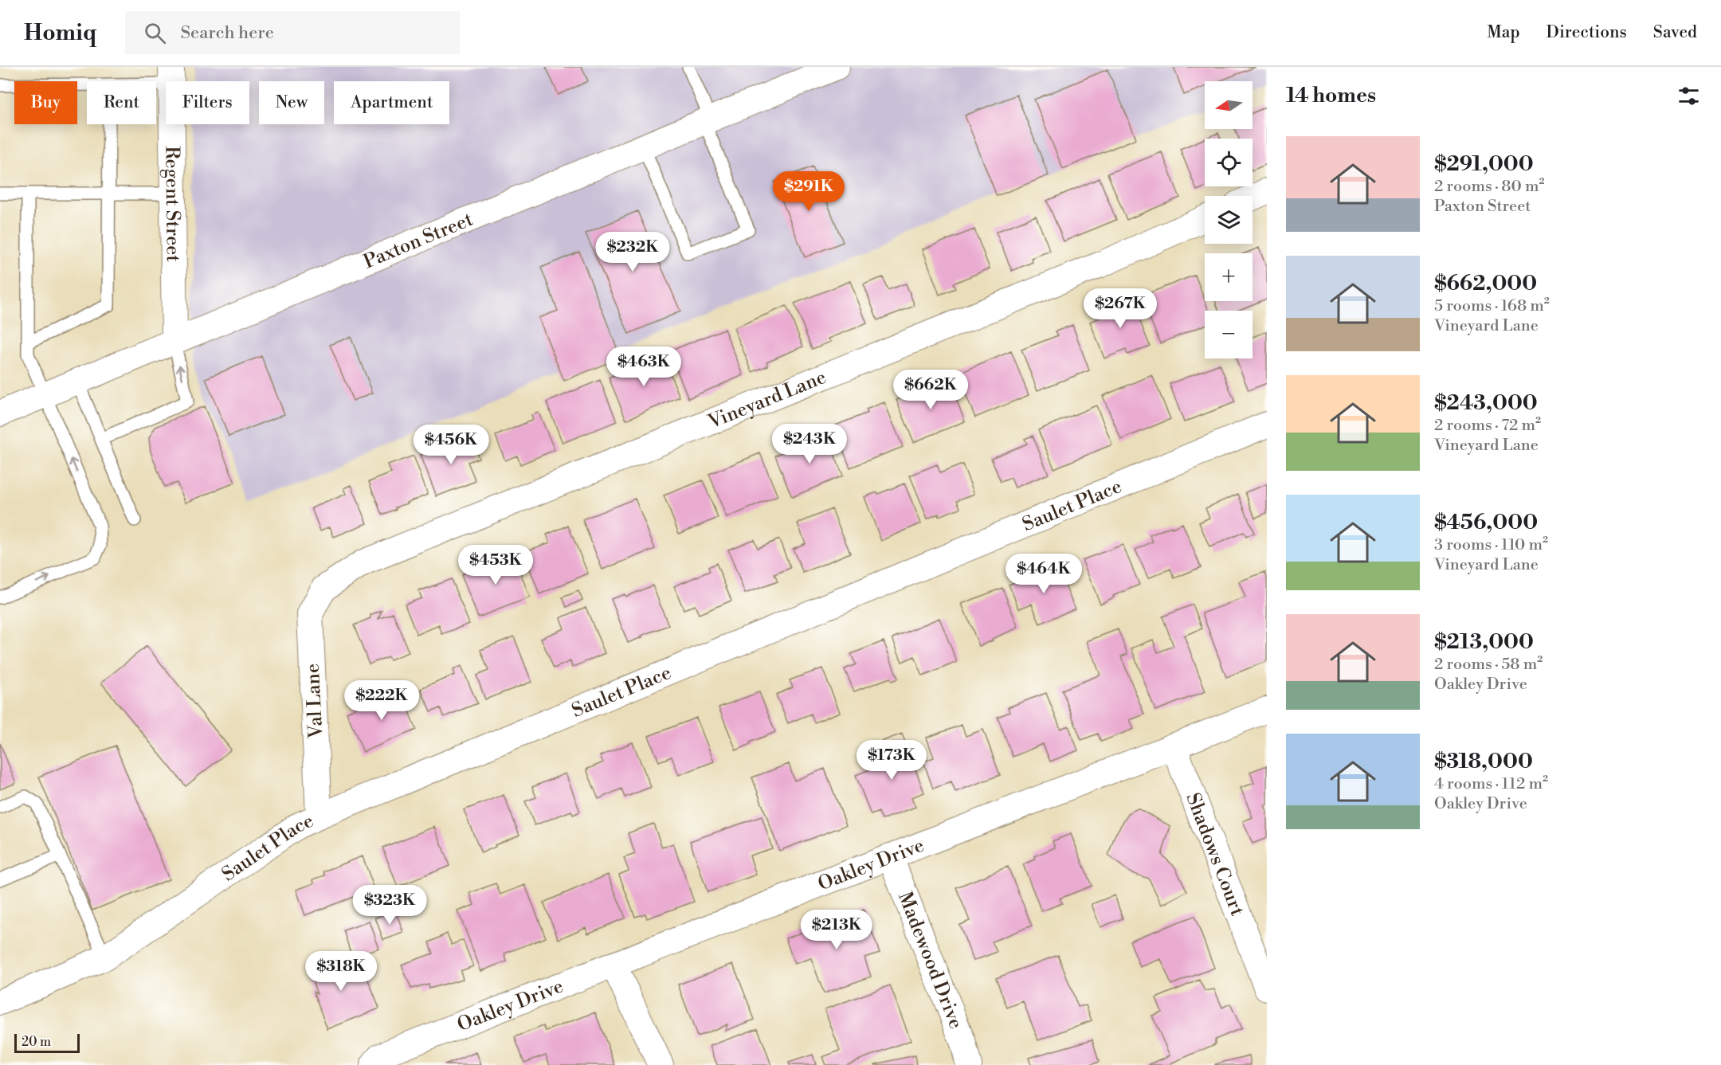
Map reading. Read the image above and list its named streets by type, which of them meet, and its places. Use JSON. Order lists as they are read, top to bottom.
{
  "streets": {
    "street": [
      "Regent Street",
      "Paxton Street",
      "Vineyard Lane",
      "Saulet Place",
      "Val Lane",
      "Shadows Court",
      "Oakley Drive",
      "Madewood Drive"
    ]
  },
  "crossings": [
    ["Regent Street", "Paxton Street"],
    ["Vineyard Lane", "Val Lane"],
    ["Saulet Place", "Val Lane"],
    ["Shadows Court", "Oakley Drive"],
    ["Oakley Drive", "Madewood Drive"]
  ],
  "scale_bar": "20 m",
  "north": "left",
  "page": {
    "header": "Homiq",
    "search": "Search here",
    "nav": ["Map", "Directions", "Saved"],
    "heading": "14 homes",
    "map_buttons": ["+", "−"],
    "chip": [
      "Buy",
      "Rent",
      "Filters",
      "New",
      "Apartment"
    ],
    "list": [
      {
        "name": "$291,000",
        "note": "2 rooms · 80 m² · Paxton Street"
      },
      {
        "name": "$662,000",
        "note": "5 rooms · 168 m² · Vineyard Lane"
      },
      {
        "name": "$243,000",
        "note": "2 rooms · 72 m² · Vineyard Lane"
      },
      {
        "name": "$456,000",
        "note": "3 rooms · 110 m² · Vineyard Lane"
      },
      {
        "name": "$213,000",
        "note": "2 rooms · 58 m² · Oakley Drive"
      },
      {
        "name": "$318,000",
        "note": "4 rooms · 112 m² · Oakley Drive"
      }
    ],
    "price": [
      "$291K",
      "$232K",
      "$267K",
      "$463K",
      "$662K",
      "$243K",
      "$456K",
      "$453K",
      "$464K",
      "$222K",
      "$173K",
      "$323K",
      "$213K",
      "$318K"
    ],
    "scale": "20 m"
  }
}
